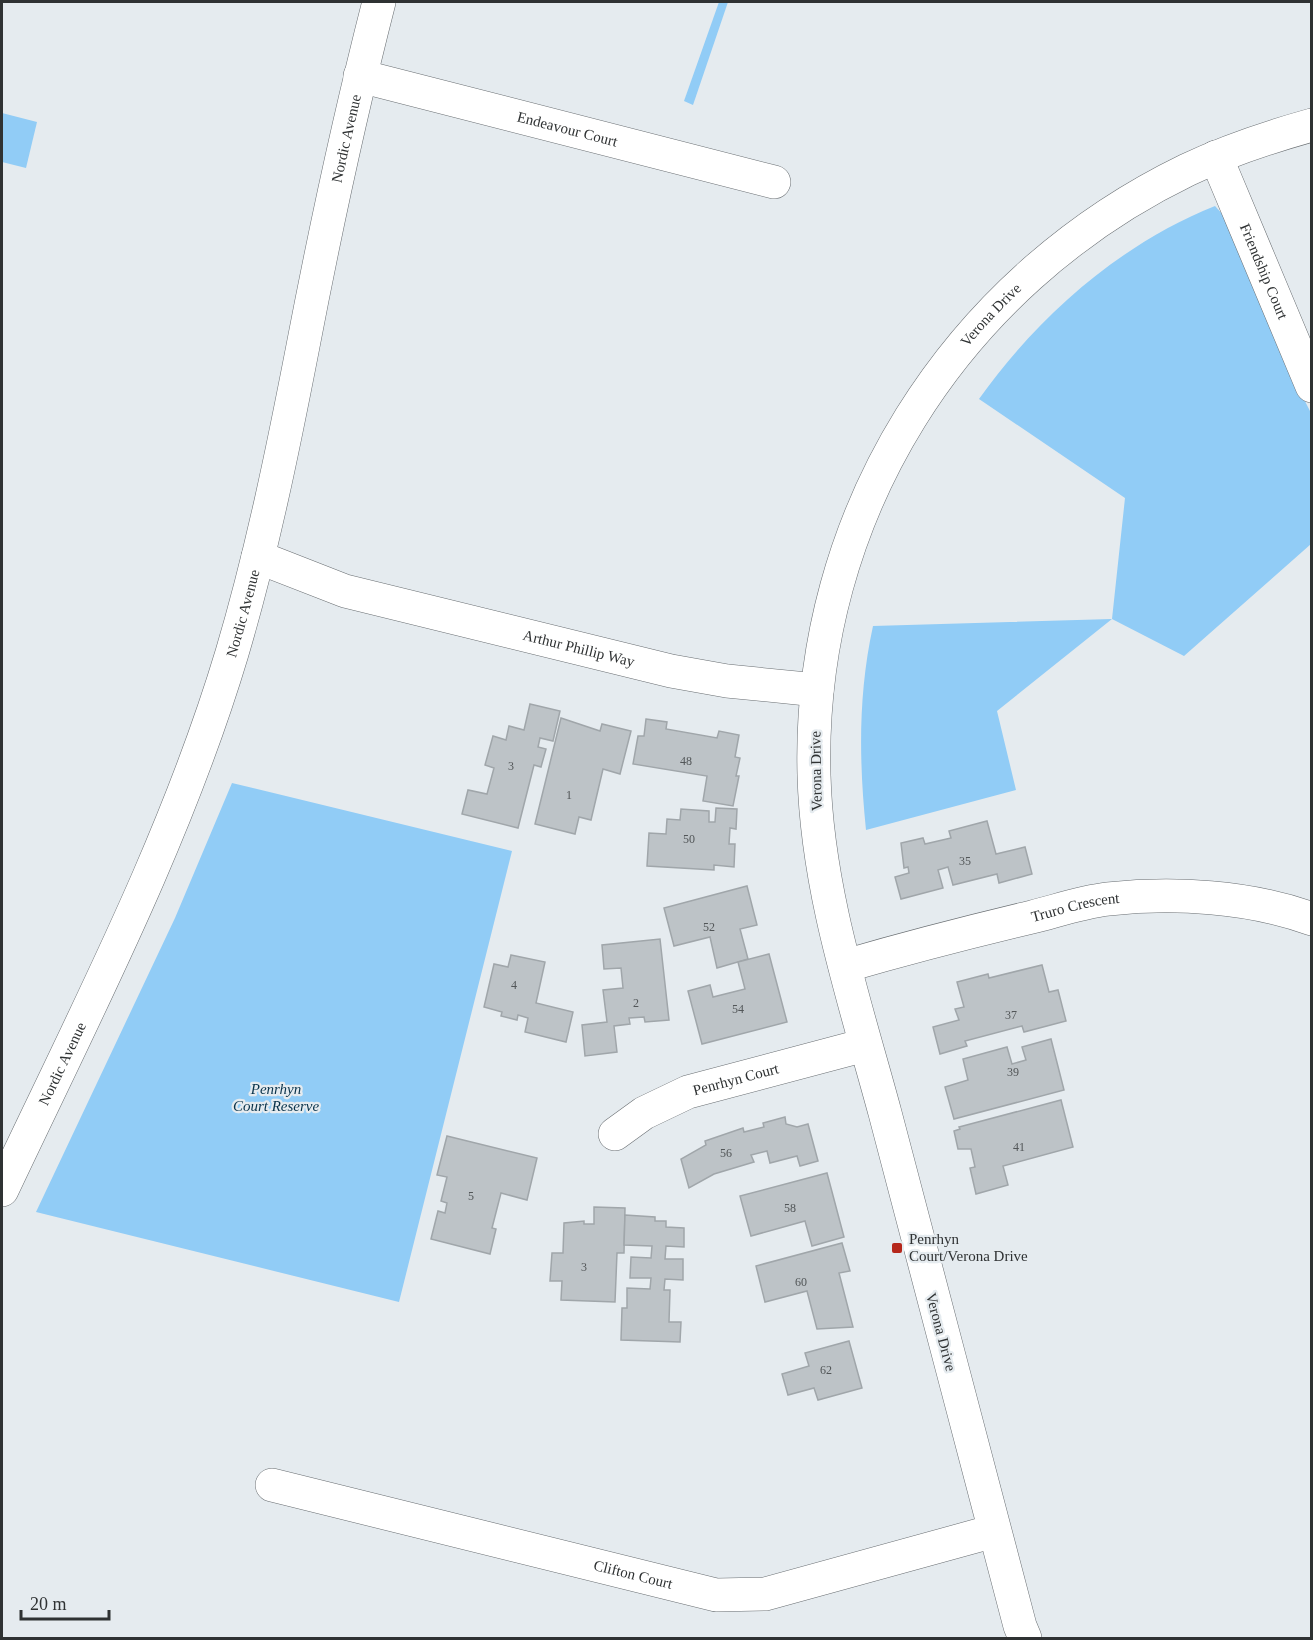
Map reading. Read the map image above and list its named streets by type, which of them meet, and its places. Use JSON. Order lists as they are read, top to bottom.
{
  "streets": {
    "street": [
      "Endeavour Court",
      "Nordic Avenue",
      "Friendship Court",
      "Verona Drive",
      "Arthur Phillip Way",
      "Truro Crescent",
      "Penrhyn Court",
      "Clifton Court"
    ]
  },
  "crossings": [
    ["Endeavour Court", "Nordic Avenue"],
    ["Nordic Avenue", "Arthur Phillip Way"],
    ["Friendship Court", "Verona Drive"],
    ["Verona Drive", "Arthur Phillip Way"],
    ["Verona Drive", "Truro Crescent"],
    ["Verona Drive", "Penrhyn Court"],
    ["Verona Drive", "Clifton Court"]
  ],
  "parks": ["Penrhyn Court Reserve"],
  "places": {
    "transit": ["Penrhyn Court/Verona Drive"]
  },
  "house_numbers": [
    "48",
    "3",
    "1",
    "50",
    "35",
    "52",
    "4",
    "2",
    "54",
    "37",
    "39",
    "41",
    "56",
    "5",
    "58",
    "3",
    "60",
    "62"
  ],
  "scale_bar": "20 m"
}
